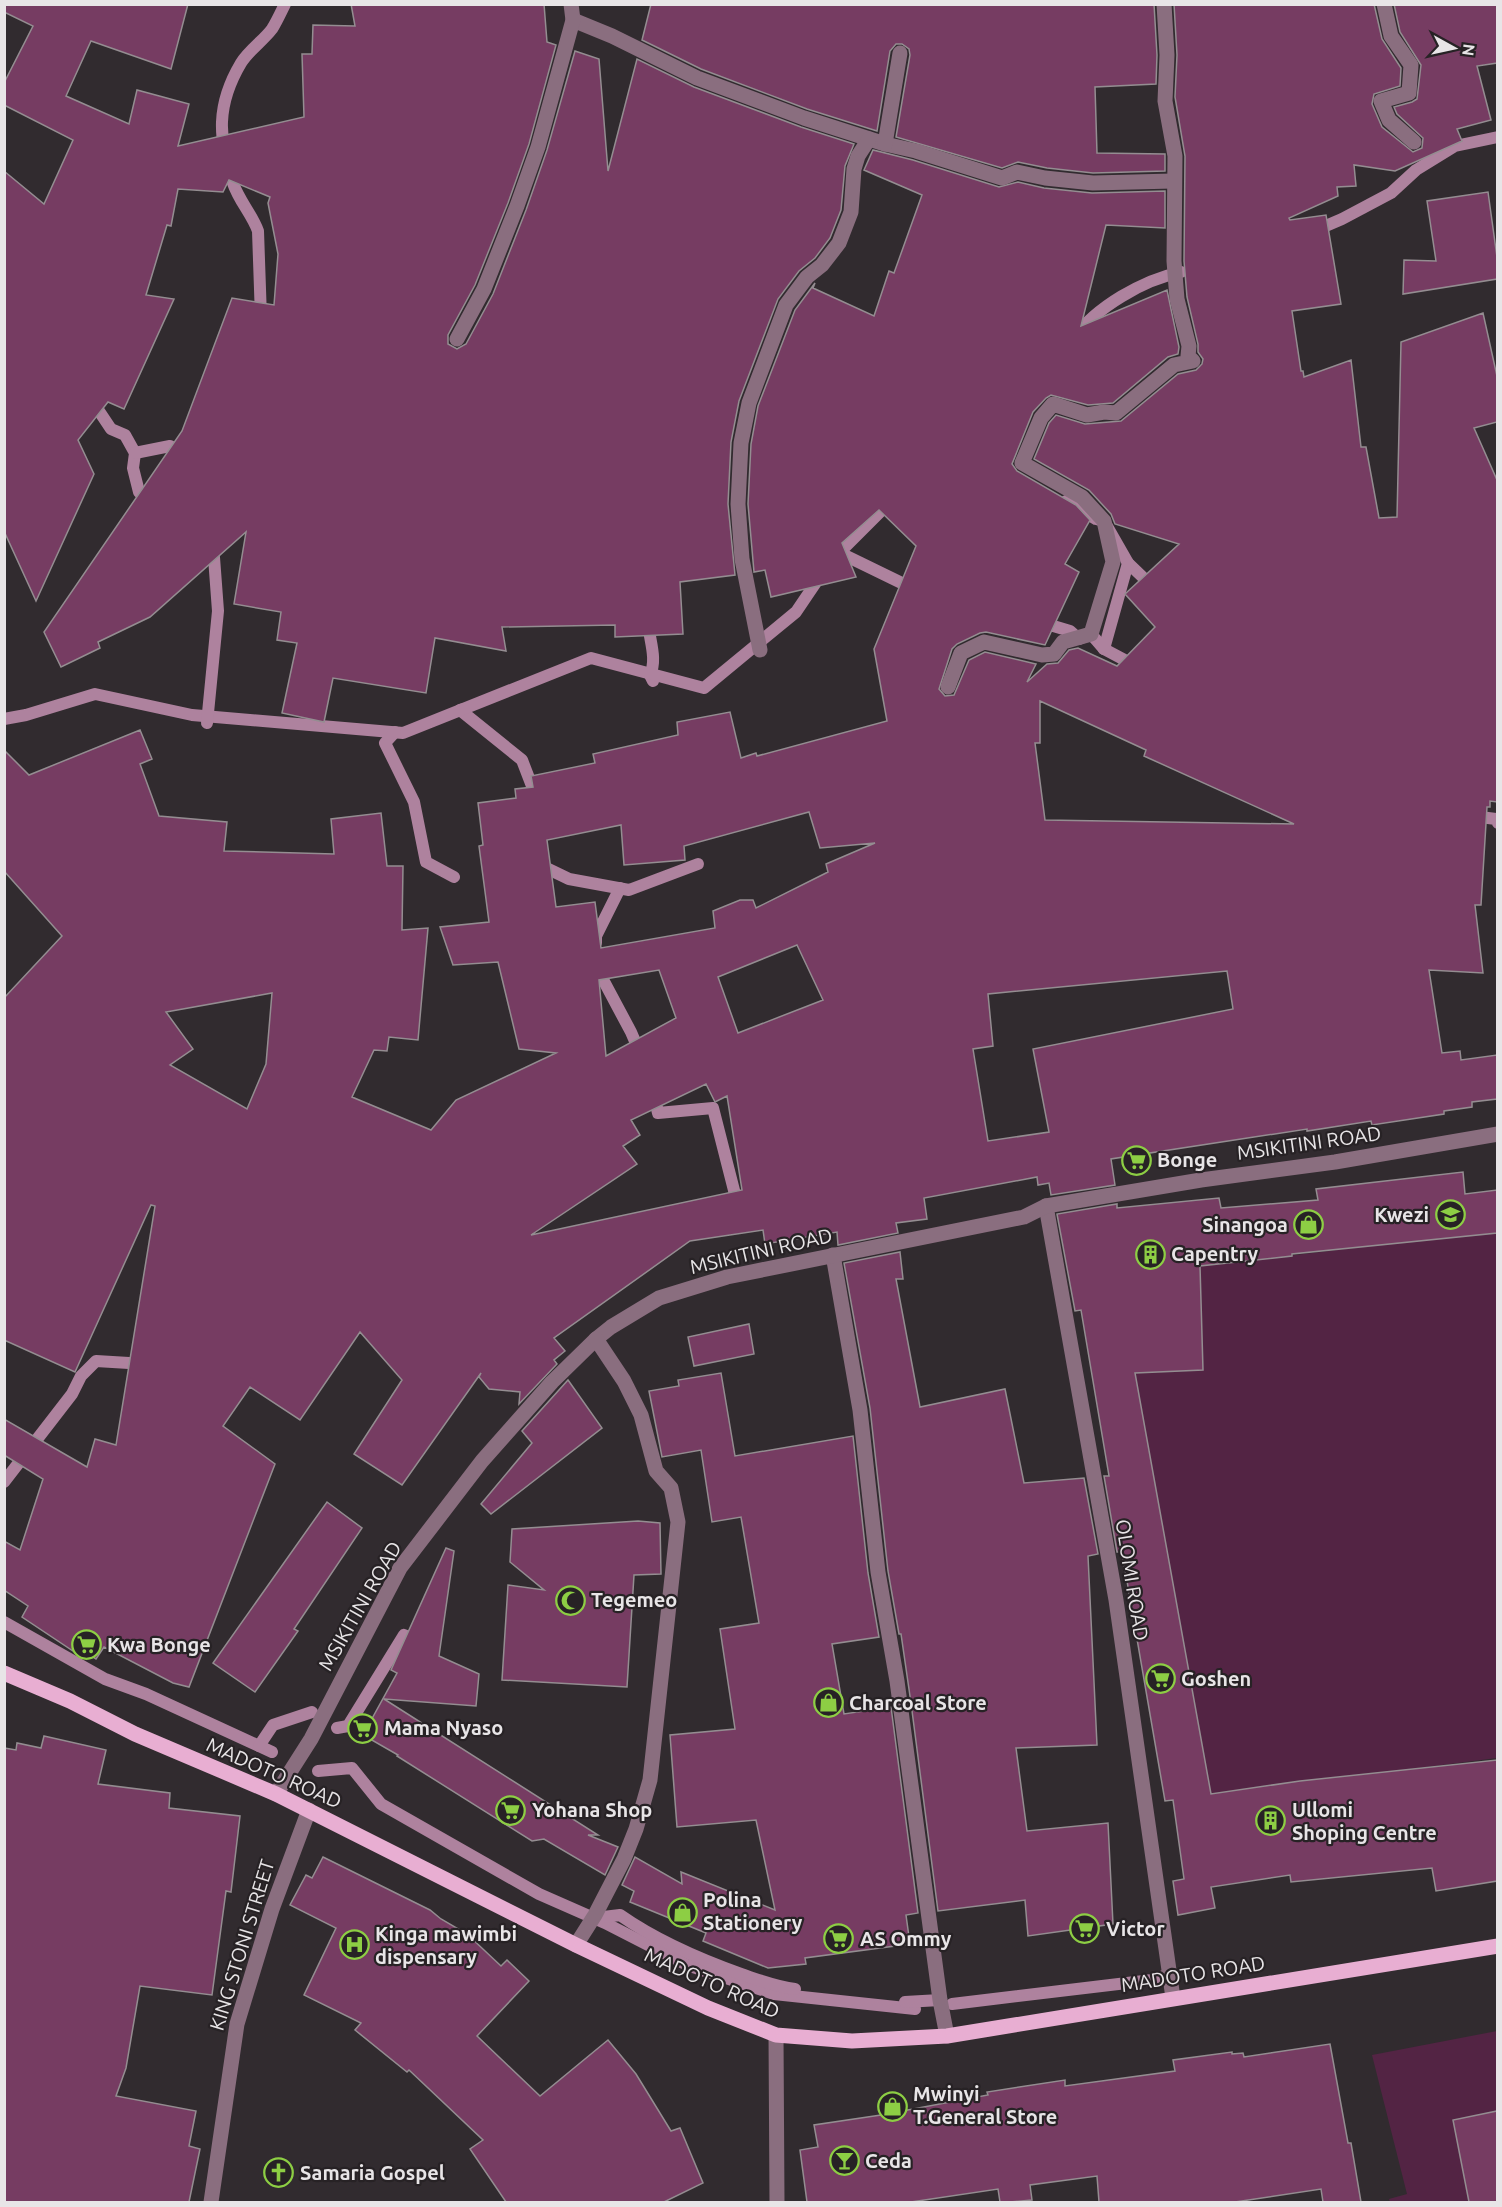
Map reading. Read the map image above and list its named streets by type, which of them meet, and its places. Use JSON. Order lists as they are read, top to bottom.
{
  "streets": {
    "main road": ["MADOTO ROAD"],
    "street": ["MSIKITINI ROAD", "OLOMI ROAD", "KING STONI STREET"]
  },
  "crossings": [
    ["MSIKITINI ROAD", "OLOMI ROAD"],
    ["MSIKITINI ROAD", "MADOTO ROAD"],
    ["OLOMI ROAD", "MADOTO ROAD"],
    ["MADOTO ROAD", "KING STONI STREET"]
  ],
  "places": {
    "supermarket": [
      "Bonge",
      "Kwa Bonge",
      "Goshen",
      "Mama Nyaso",
      "Yohana Shop",
      "Victor",
      "AS Ommy"
    ],
    "school or university": ["Kwezi"],
    "shop": [
      "Sinangoa",
      "Charcoal Store",
      "Polina Stationery",
      "Mwinyi T.General Store"
    ],
    "building": ["Capentry", "Ullomi Shoping Centre"],
    "mosque": ["Tegemeo"],
    "hospital": ["Kinga mawimbi dispensary"],
    "bar": ["Ceda"],
    "church": ["Samaria Gospel"]
  },
  "north": "right"
}
